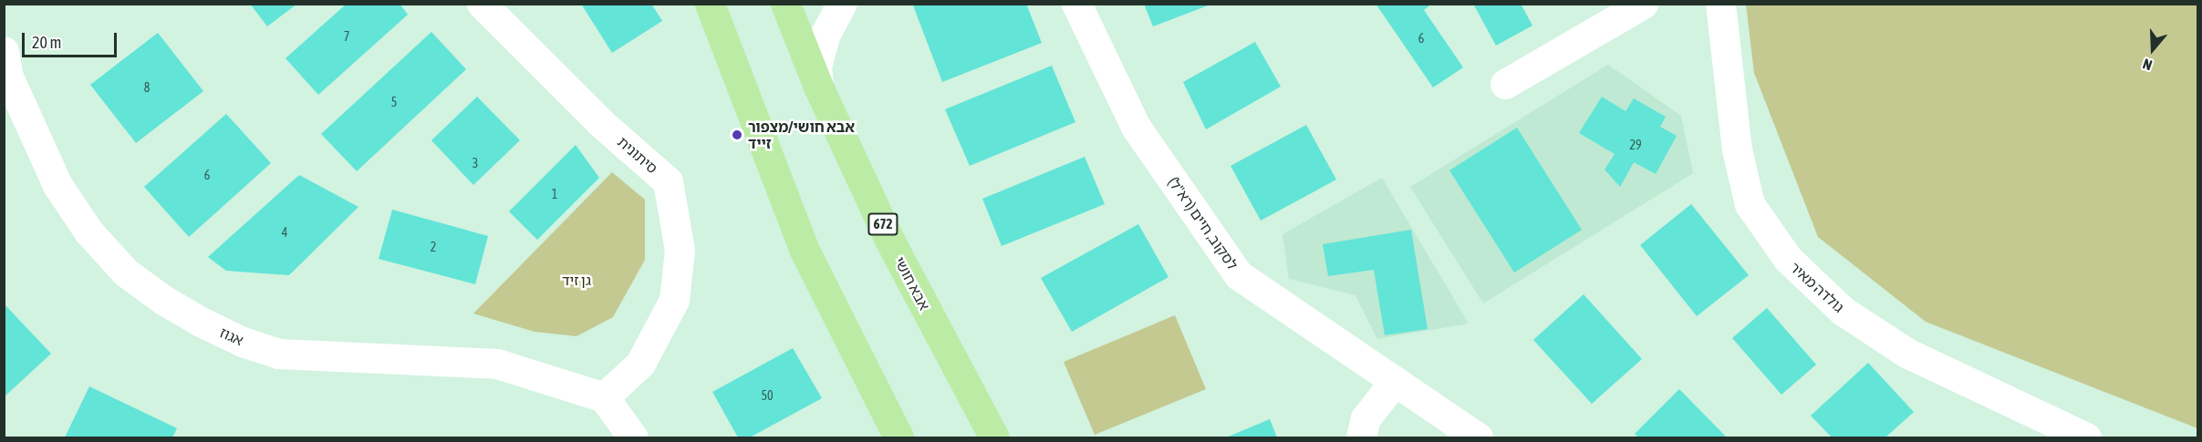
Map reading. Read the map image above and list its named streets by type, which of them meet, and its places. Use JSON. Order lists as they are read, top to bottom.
{
  "streets": {
    "main road": ["672", "אבא חושי"],
    "street": [
      "סיתונית",
      "לסקוב, חיים (רא\"ל)",
      "גולדה מאיר",
      "אגוז"
    ]
  },
  "crossings": [
    ["סיתונית", "אגוז"]
  ],
  "parks": ["גן זיד"],
  "places": ["אבא חושי/מצפור זייד"],
  "house_numbers": [
    "7",
    "6",
    "8",
    "5",
    "29",
    "3",
    "6",
    "1",
    "4",
    "2",
    "50"
  ],
  "scale_bar": "20 m",
  "north": "bottom"
}
